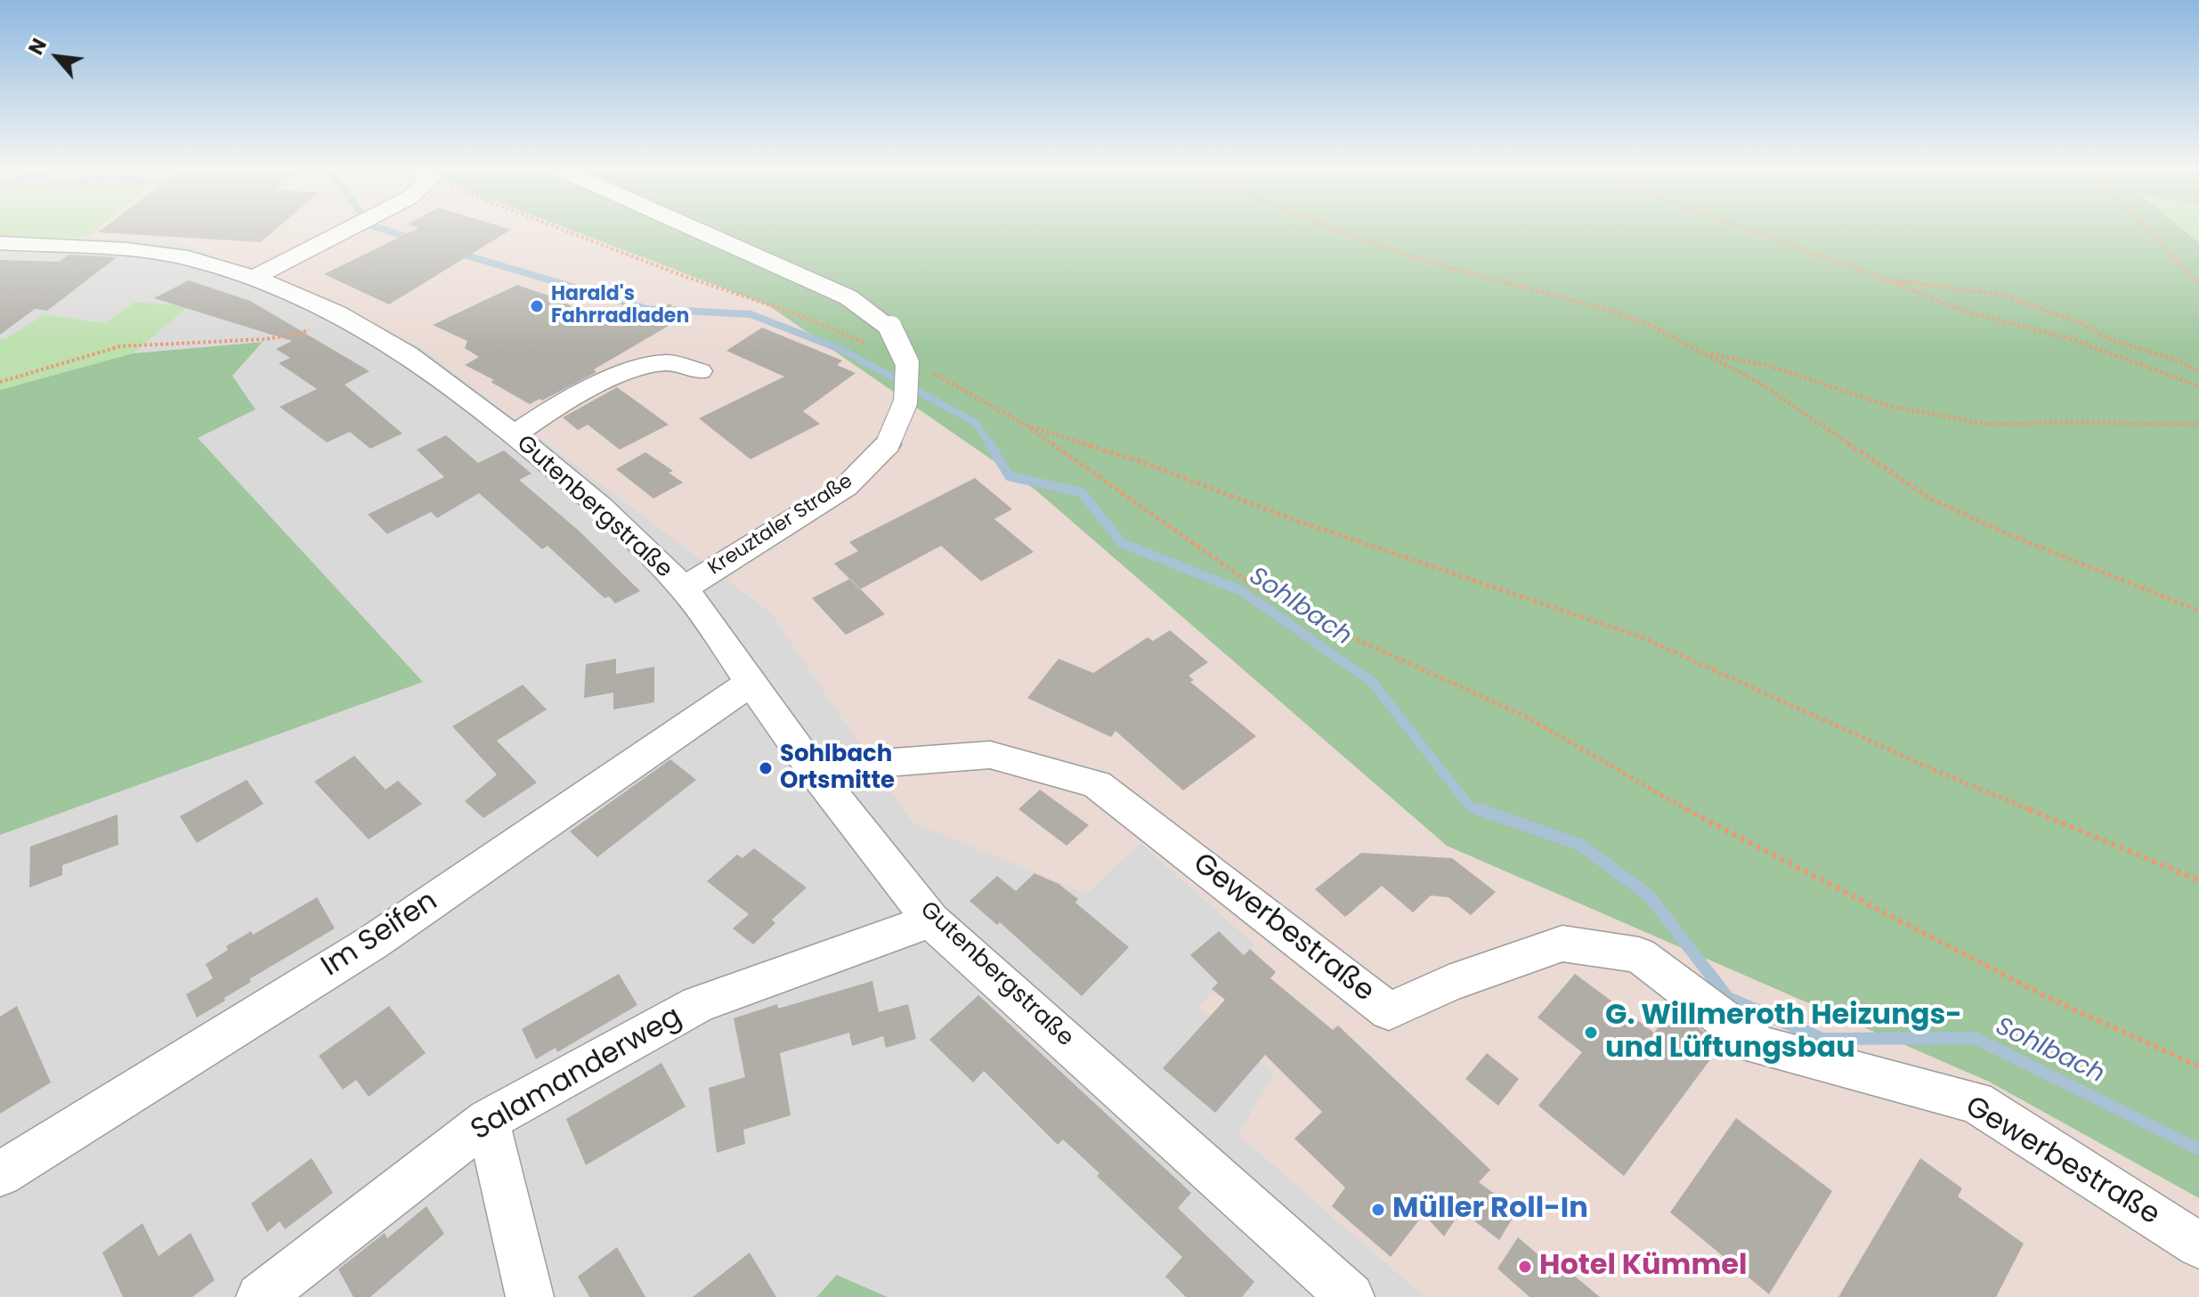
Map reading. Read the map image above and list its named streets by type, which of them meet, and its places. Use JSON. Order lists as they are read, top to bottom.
{
  "streets": {
    "street": [
      "Gutenbergstraße",
      "Kreuztaler Straße",
      "Gewerbestraße",
      "Im Seifen",
      "Salamanderweg"
    ]
  },
  "crossings": [
    ["Gutenbergstraße", "Kreuztaler Straße"],
    ["Gutenbergstraße", "Gewerbestraße"],
    ["Gutenbergstraße", "Im Seifen"],
    ["Gutenbergstraße", "Salamanderweg"]
  ],
  "water": ["Sohlbach"],
  "places": [
    "Harald's Fahrradladen",
    "Sohlbach Ortsmitte",
    "G. Willmeroth Heizungs- und Lüftungsbau",
    "Müller Roll-In",
    "Hotel Kümmel"
  ],
  "north": "top left"
}
